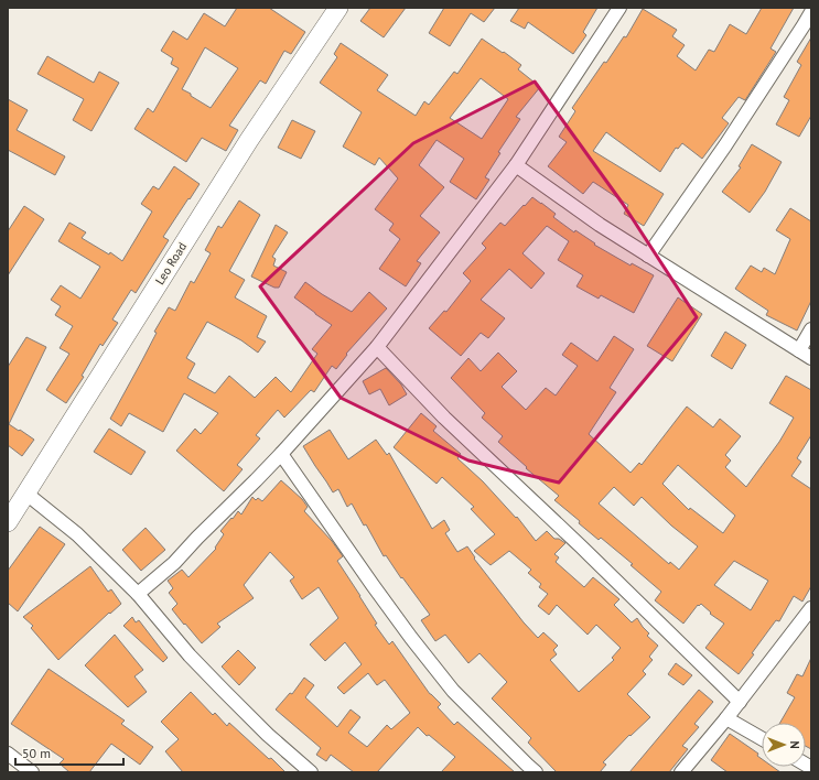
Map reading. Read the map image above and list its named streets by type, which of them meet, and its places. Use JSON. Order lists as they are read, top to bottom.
{
  "streets": {
    "street": ["Leo Road"]
  },
  "scale_bar": "50 m",
  "north": "right"
}
